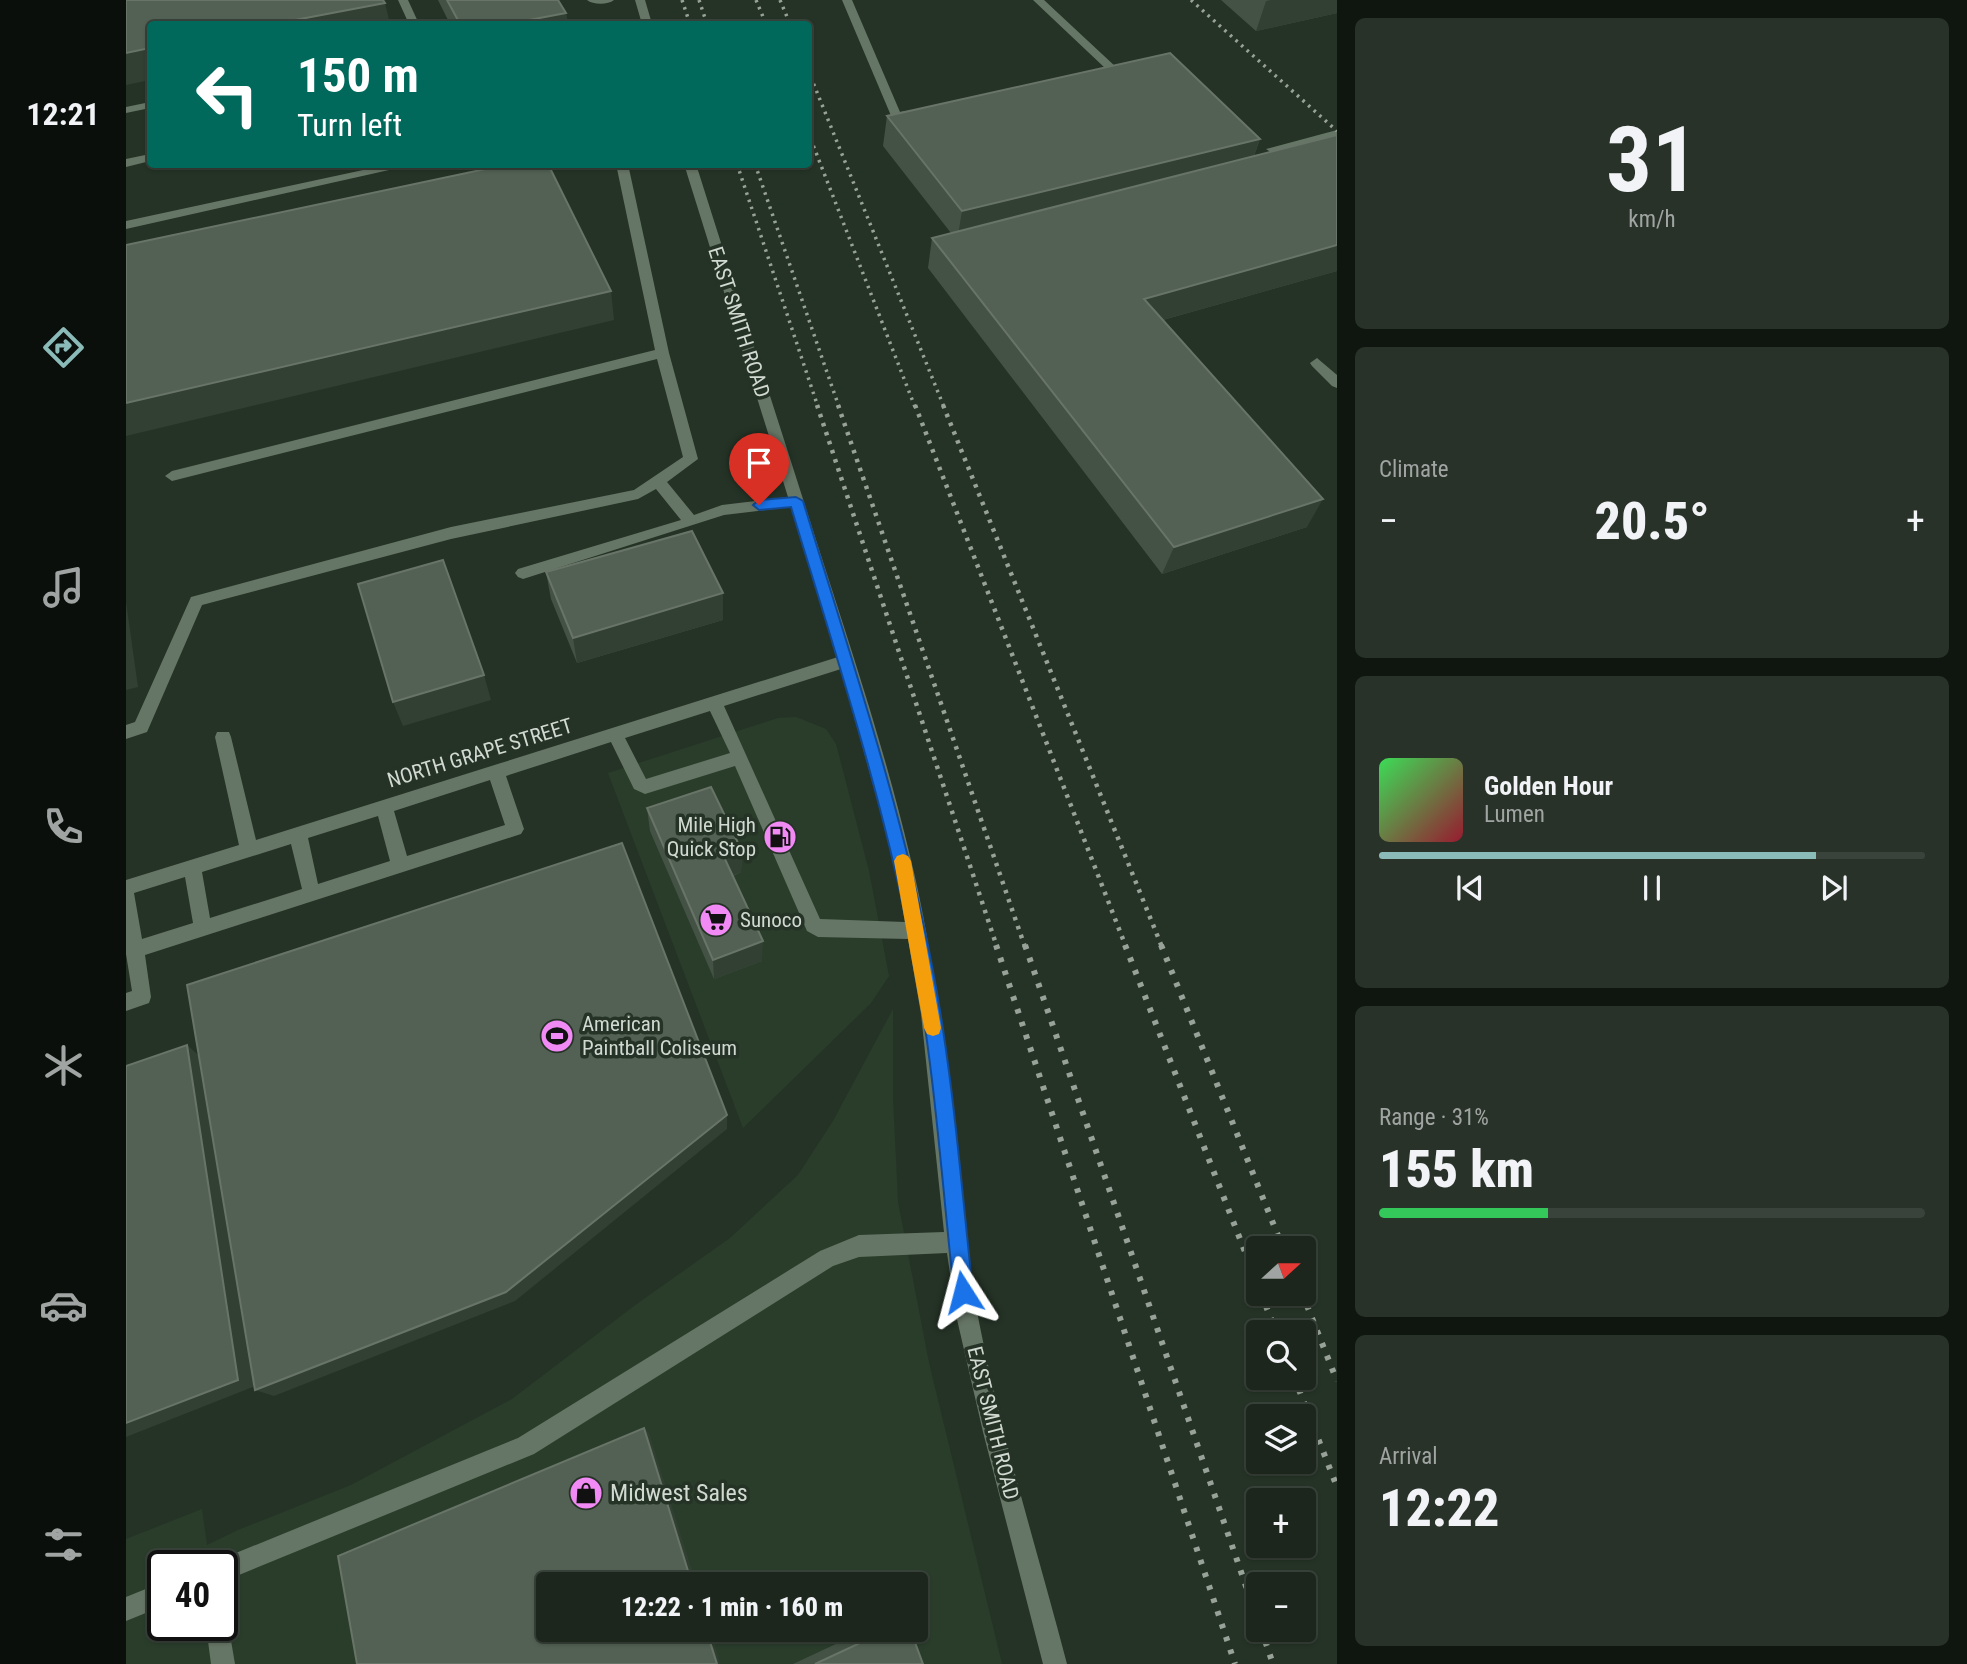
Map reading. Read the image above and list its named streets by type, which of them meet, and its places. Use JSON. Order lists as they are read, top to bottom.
{
  "streets": {
    "street": ["EAST SMITH ROAD", "NORTH GRAPE STREET"]
  },
  "crossings": [
    ["EAST SMITH ROAD", "NORTH GRAPE STREET"]
  ],
  "places": {
    "fuel station": ["Mile High Quick Stop"],
    "supermarket": ["Sunoco"],
    "sports": ["American Paintball Coliseum"],
    "shop": ["Midwest Sales"]
  },
  "north": "right",
  "page": {
    "tabs": "12:21",
    "tile": [
      ["31", "km/h"],
      "Climate",
      ["Range · 31%", "155 km"],
      ["Arrival", "12:22"]
    ],
    "turn": ["150 m", "Turn left"],
    "heat": ["−", "20.5°", "+"],
    "song": ["Golden Hour", "Lumen"],
    "map_buttons": ["+", "−"],
    "limit": "40",
    "trip": "12:22 · 1 min · 160 m"
  }
}
